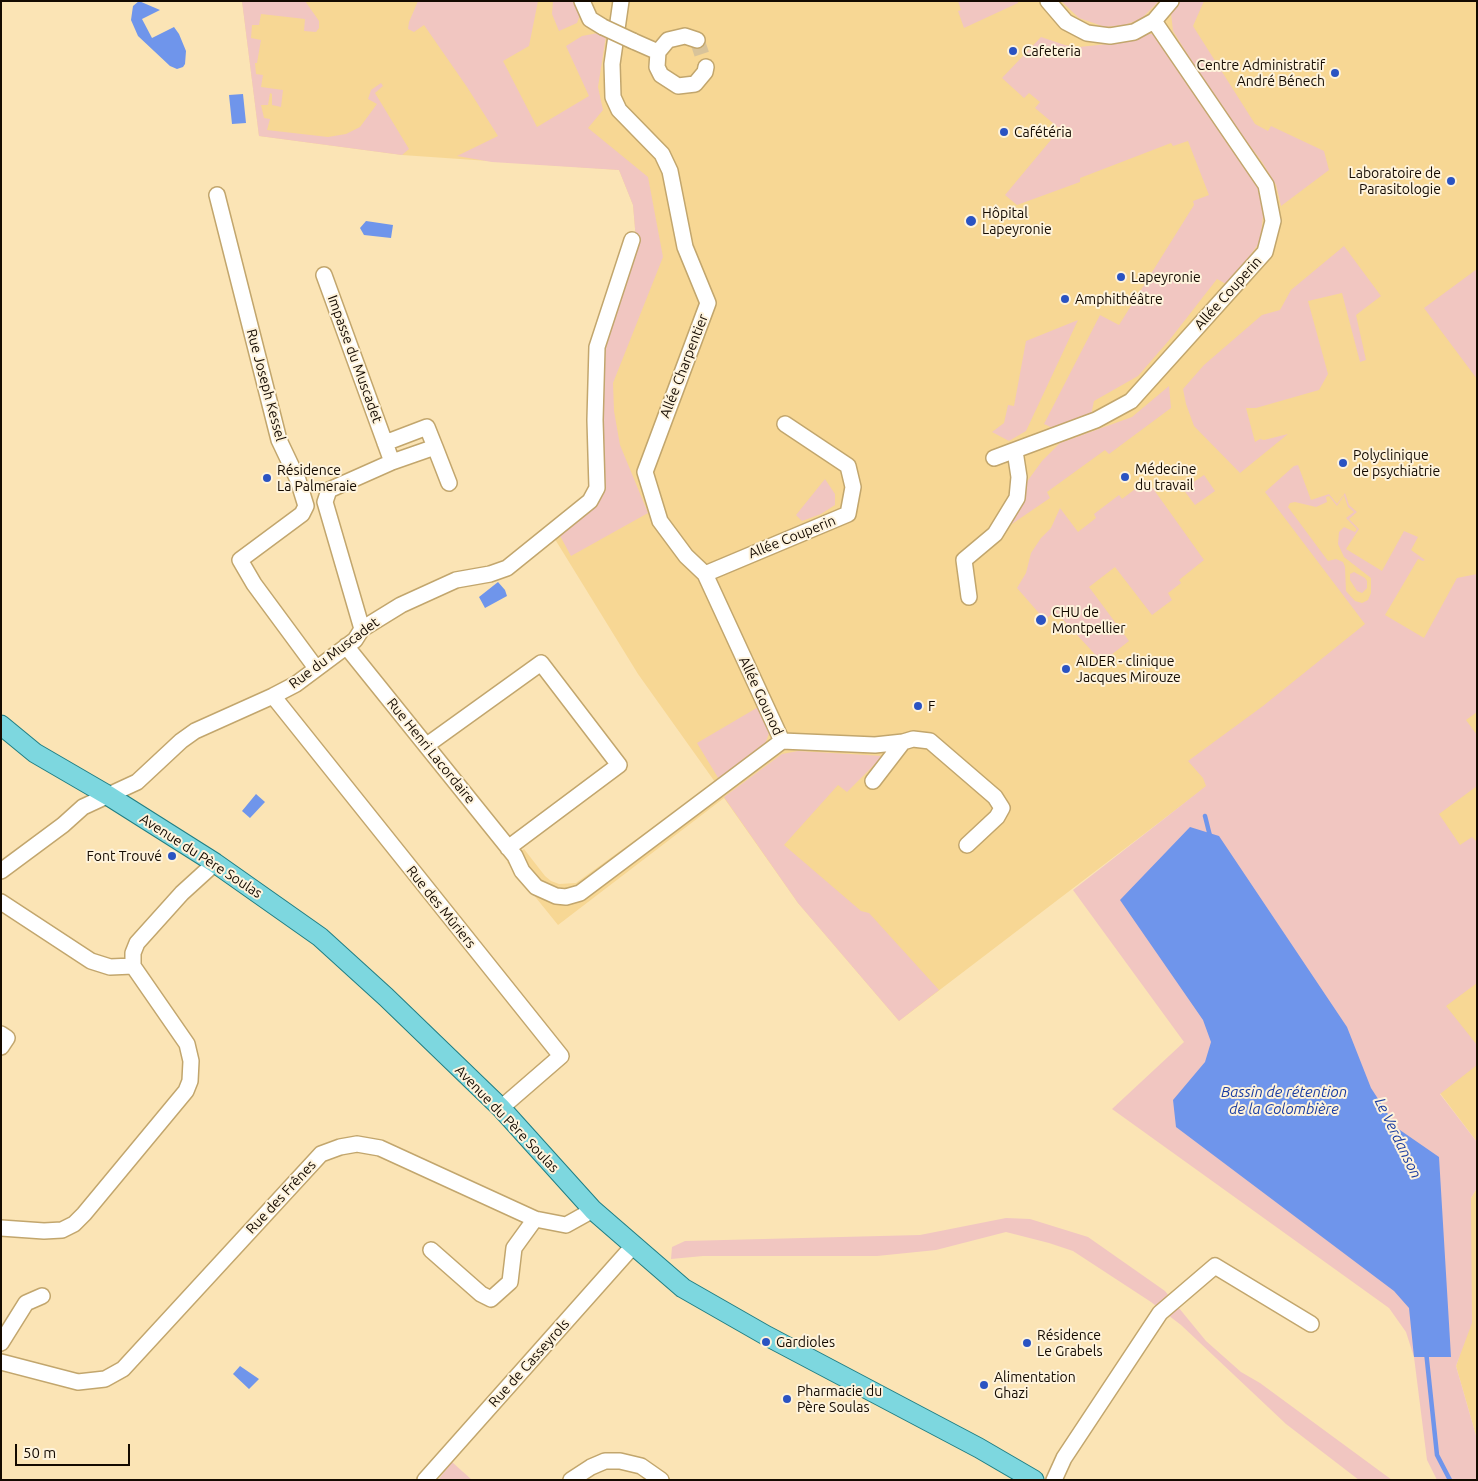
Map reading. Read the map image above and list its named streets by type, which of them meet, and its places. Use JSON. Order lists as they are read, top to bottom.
{
  "streets": {
    "main road": ["Avenue du Père Soulas"],
    "street": [
      "Allée Couperin",
      "Impasse du Muscadet",
      "Allée Charpentier",
      "Rue Joseph Kessel",
      "Rue du Muscadet",
      "Allée Gounod",
      "Rue Henri Lacordaire",
      "Rue des Mûriers",
      "Rue des Frênes",
      "Rue de Casseyrols"
    ]
  },
  "crossings": [
    ["Allée Couperin", "Allée Charpentier"],
    ["Allée Couperin", "Allée Gounod"],
    ["Allée Charpentier", "Allée Gounod"],
    ["Rue Joseph Kessel", "Rue du Muscadet"],
    ["Rue du Muscadet", "Rue Henri Lacordaire"],
    ["Rue du Muscadet", "Avenue du Père Soulas"],
    ["Rue du Muscadet", "Rue des Mûriers"],
    ["Allée Gounod", "Rue Henri Lacordaire"],
    ["Avenue du Père Soulas", "Rue des Mûriers"],
    ["Avenue du Père Soulas", "Rue des Frênes"],
    ["Avenue du Père Soulas", "Rue de Casseyrols"]
  ],
  "water": ["Bassin de rétention de la Colombière", "Le Verdanson"],
  "places": [
    "Cafeteria",
    "Centre Administratif André Bénech",
    "Cafétéria",
    "Laboratoire de Parasitologie",
    "Hôpital Lapeyronie",
    "Lapeyronie",
    "Amphithéâtre",
    "Polyclinique de psychiatrie",
    "Médecine du travail",
    "Résidence La Palmeraie",
    "CHU de Montpellier",
    "AIDER - clinique Jacques Mirouze",
    "F",
    "Font Trouvé",
    "Gardioles",
    "Résidence Le Grabels",
    "Alimentation Ghazi",
    "Pharmacie du Père Soulas"
  ],
  "scale_bar": "50 m"
}
